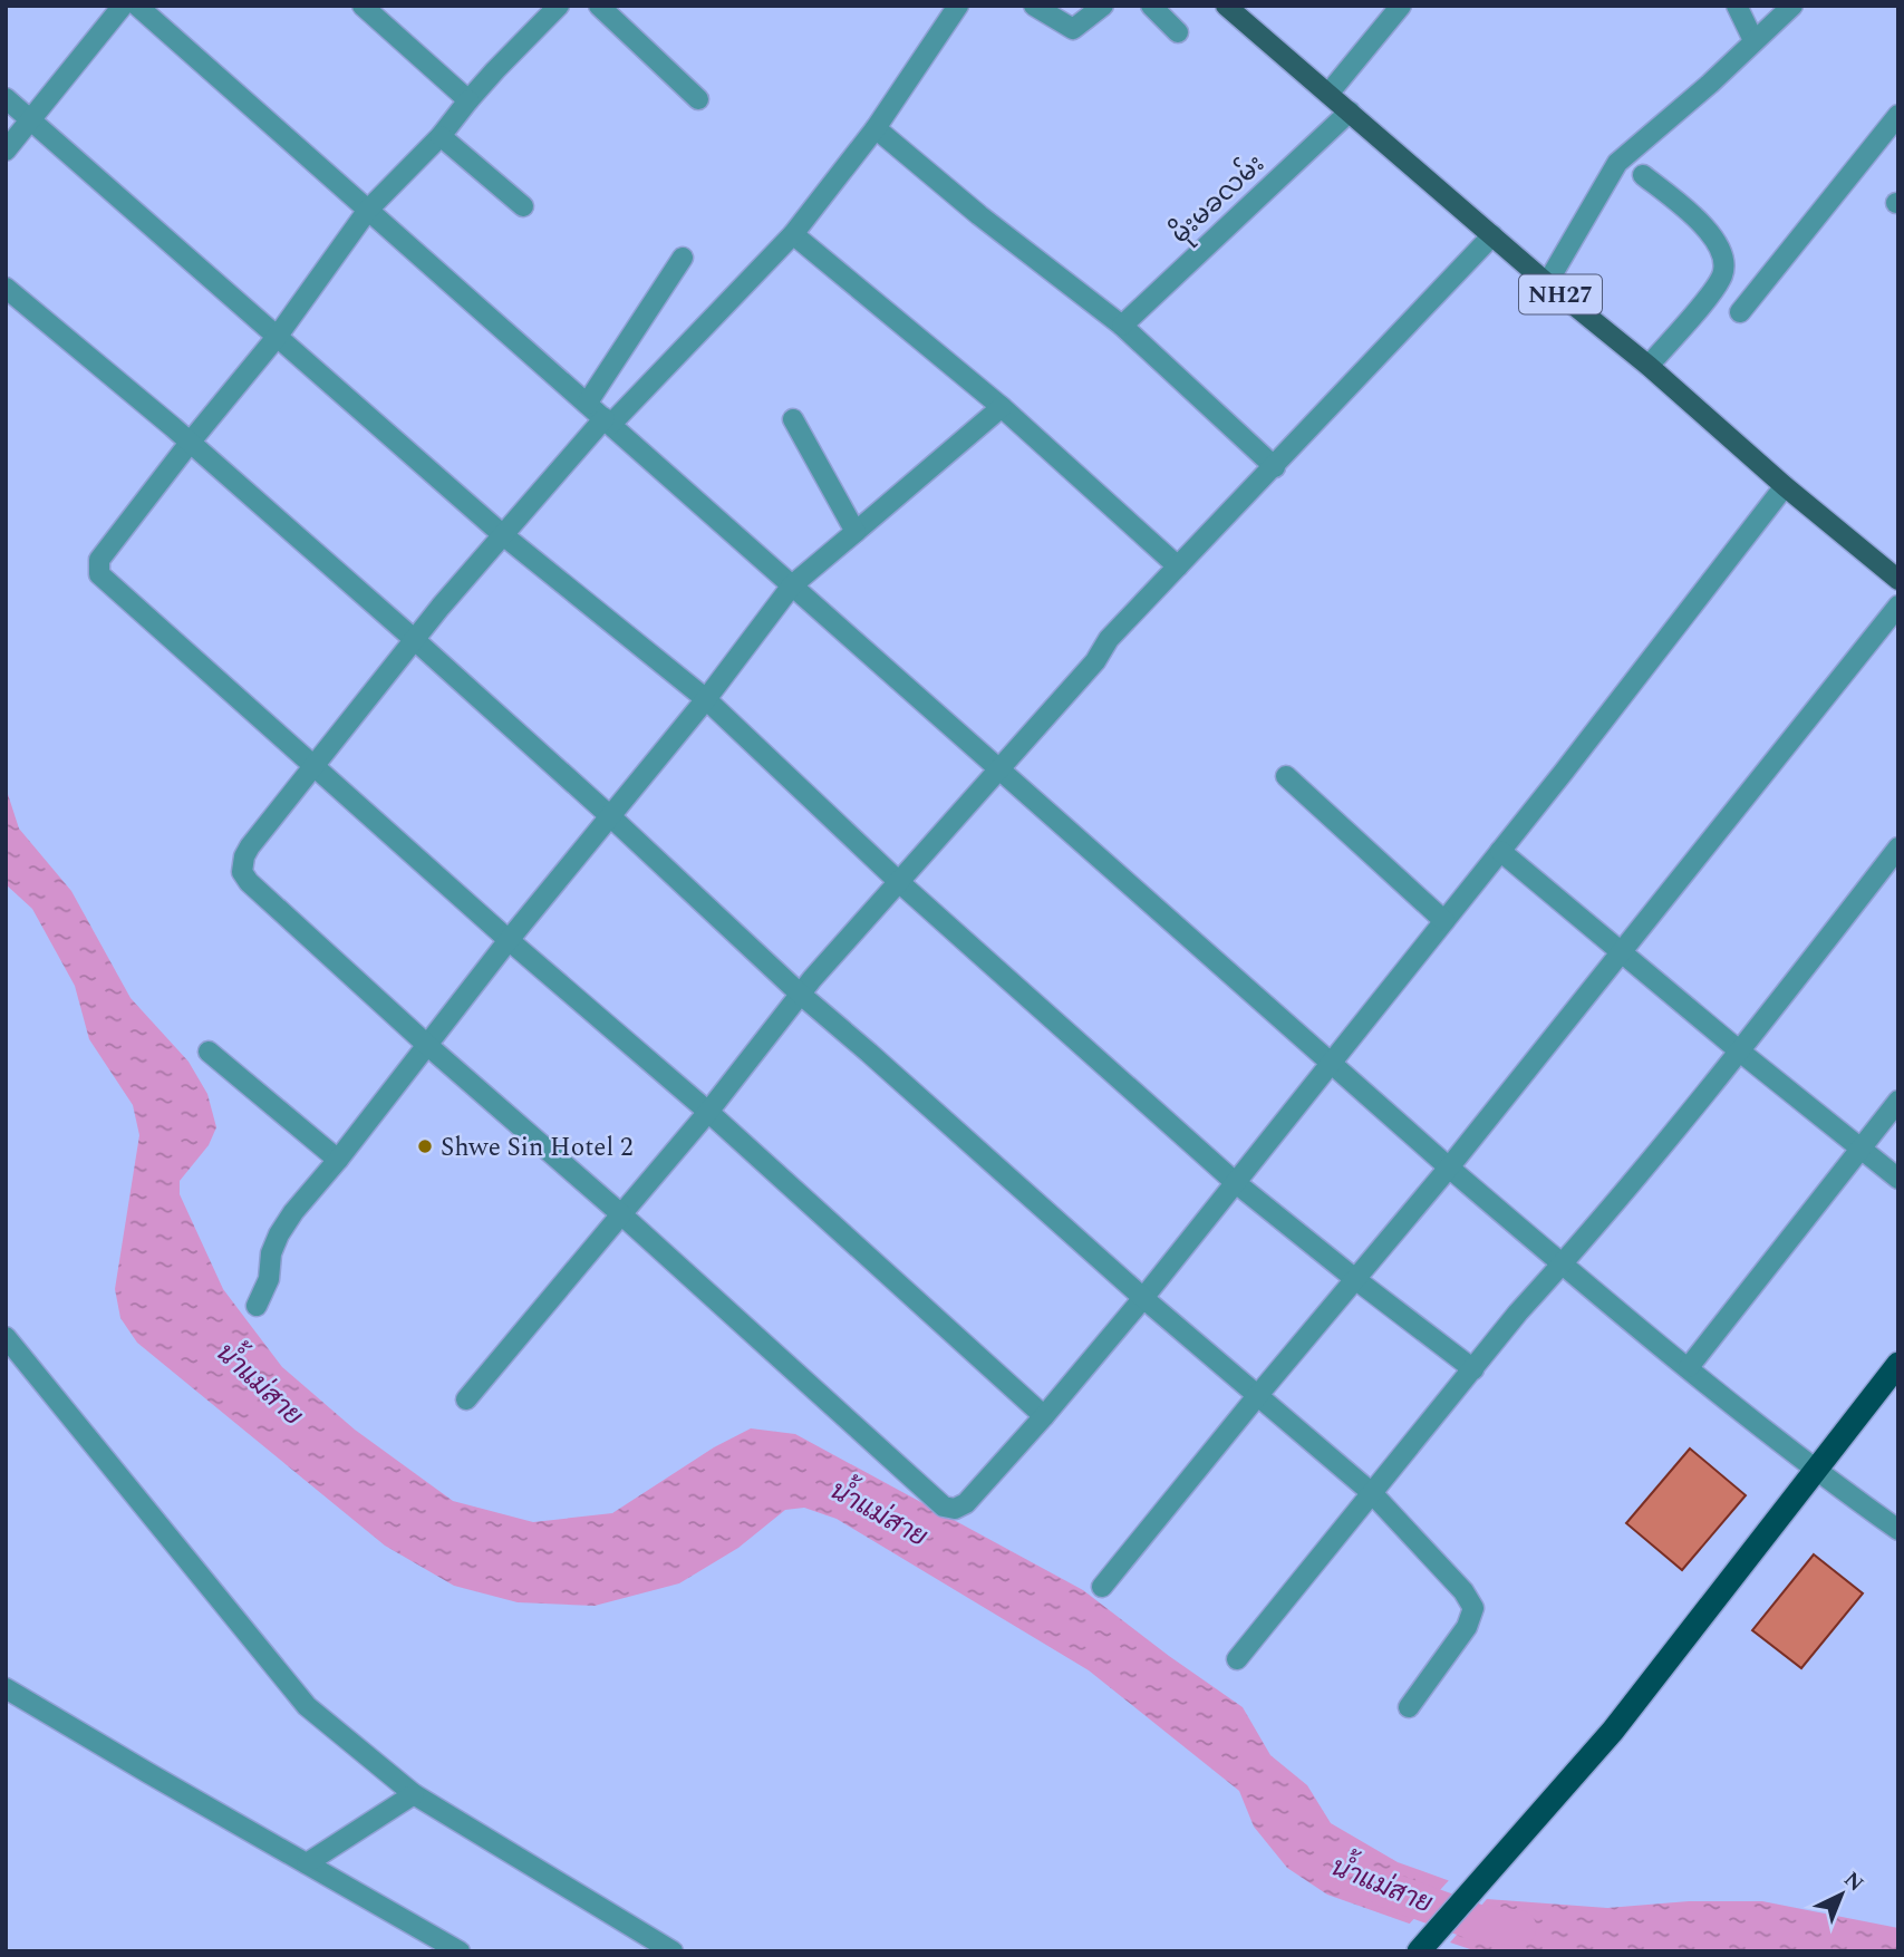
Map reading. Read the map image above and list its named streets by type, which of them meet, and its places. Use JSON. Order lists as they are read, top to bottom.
{
  "streets": {
    "main road": ["NH27"],
    "street": ["မိုးမခလမ်း"]
  },
  "crossings": [
    ["မိုးမခလမ်း", "NH27"]
  ],
  "water": ["น้ำแม่สาย"],
  "places": ["Shwe Sin Hotel 2"],
  "north": "top right"
}
